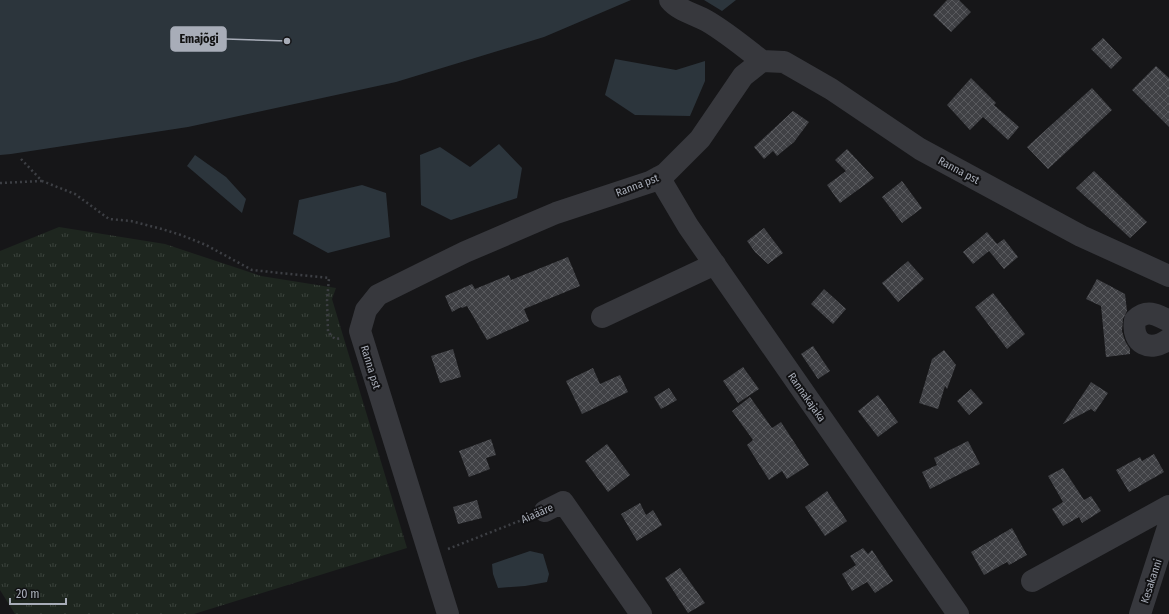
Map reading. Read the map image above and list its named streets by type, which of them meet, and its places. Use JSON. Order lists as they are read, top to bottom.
{
  "streets": {
    "street": [
      "Ranna pst",
      "Rannakajaka",
      "Aiaääre",
      "Kesakanni"
    ]
  },
  "crossings": [
    ["Ranna pst", "Rannakajaka"],
    ["Ranna pst", "Aiaääre"]
  ],
  "places": ["Emajõgi"],
  "scale_bar": "20 m"
}
